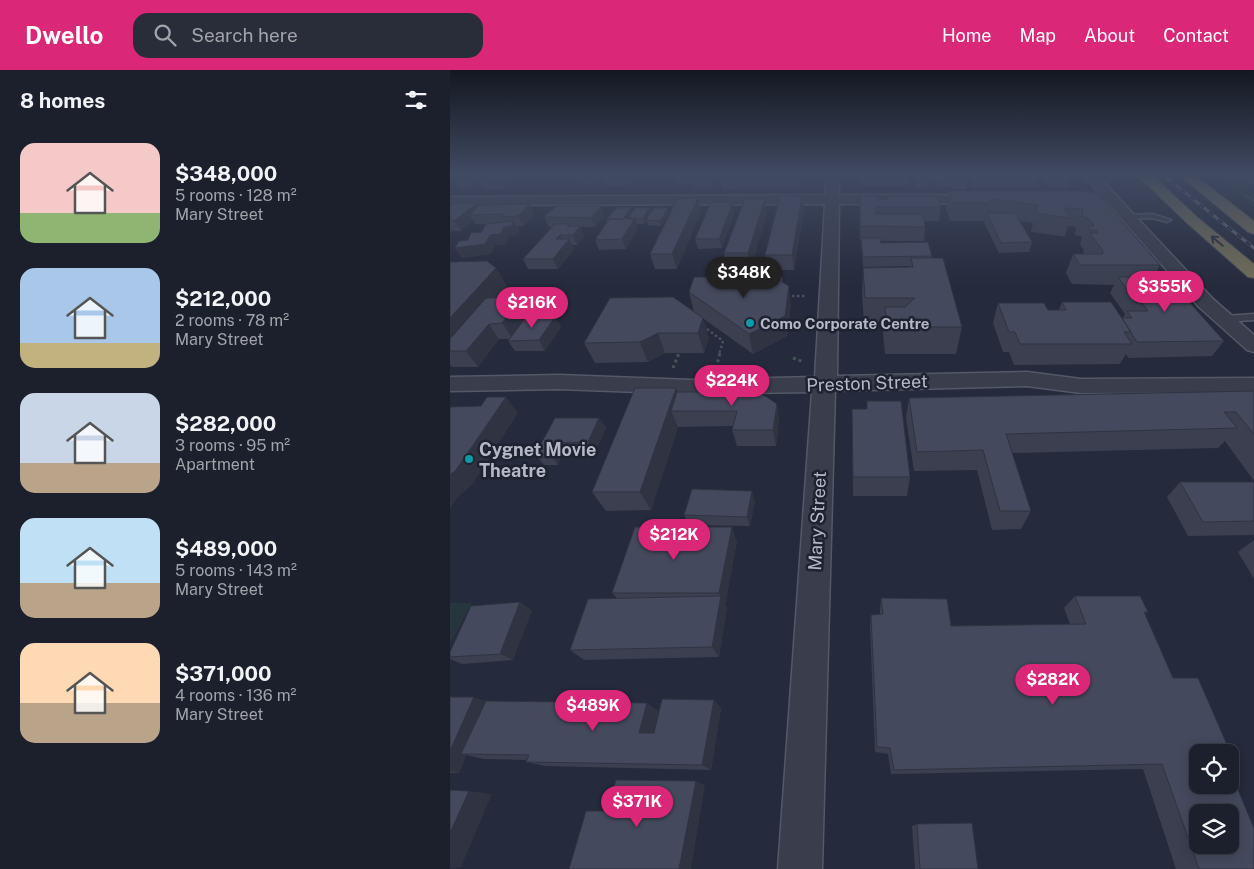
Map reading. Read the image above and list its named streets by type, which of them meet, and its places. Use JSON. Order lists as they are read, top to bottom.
{
  "streets": {
    "street": ["Preston Street", "Mary Street"]
  },
  "crossings": [
    ["Preston Street", "Mary Street"]
  ],
  "places": ["Como Corporate Centre", "Cygnet Movie Theatre"],
  "page": {
    "header": "Dwello",
    "search": "Search here",
    "nav": [
      "Home",
      "Map",
      "About",
      "Contact"
    ],
    "heading": "8 homes",
    "list": [
      {
        "name": "$348,000",
        "note": "5 rooms · 128 m² · Mary Street"
      },
      {
        "name": "$212,000",
        "note": "2 rooms · 78 m² · Mary Street"
      },
      {
        "name": "$282,000",
        "note": "3 rooms · 95 m² · Apartment"
      },
      {
        "name": "$489,000",
        "note": "5 rooms · 143 m² · Mary Street"
      },
      {
        "name": "$371,000",
        "note": "4 rooms · 136 m² · Mary Street"
      }
    ],
    "price": [
      "$348K",
      "$355K",
      "$216K",
      "$224K",
      "$212K",
      "$282K",
      "$489K",
      "$371K"
    ]
  }
}
